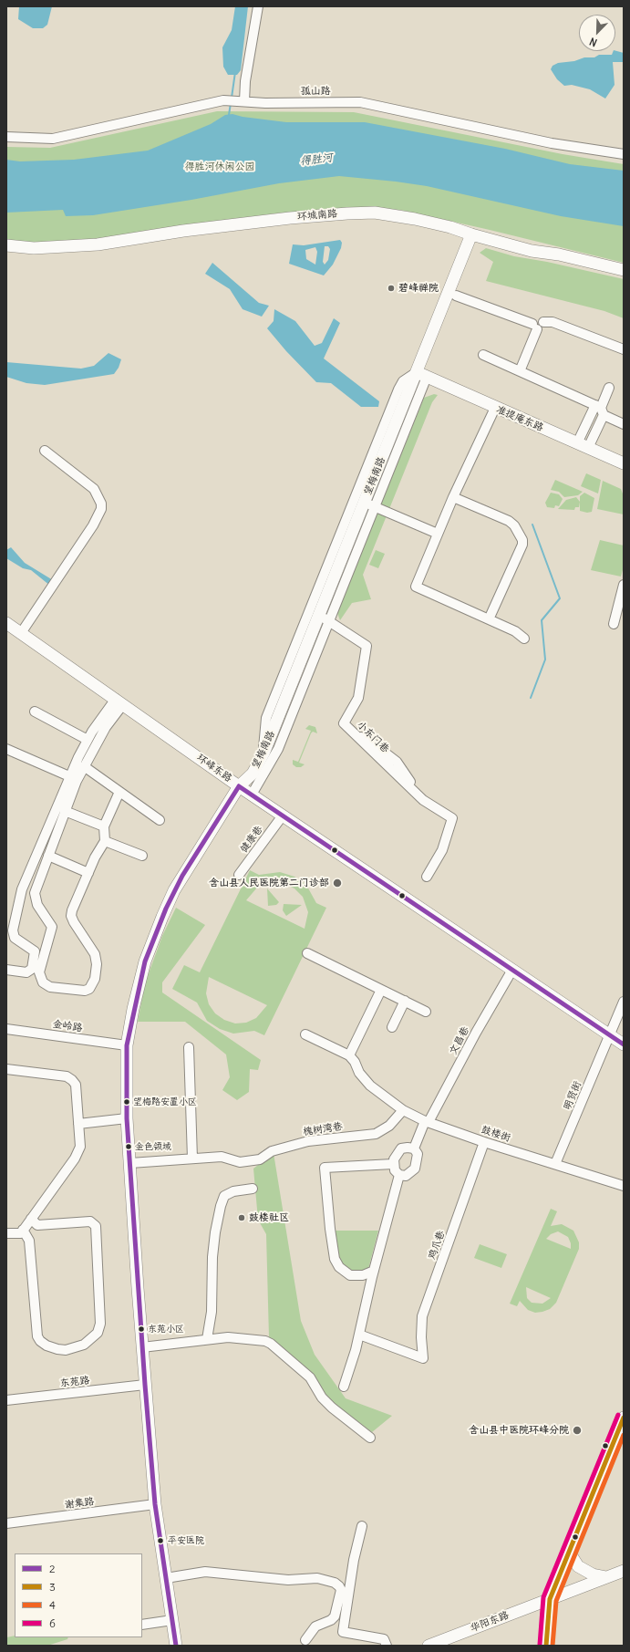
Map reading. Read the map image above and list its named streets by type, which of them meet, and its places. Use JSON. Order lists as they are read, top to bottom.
{
  "streets": {
    "main road": [
      "环城南路",
      "准提庵东路",
      "望梅南路",
      "环峰东路",
      "华阳东路"
    ],
    "street": [
      "孤山路",
      "小东门巷",
      "健康巷",
      "金岭路",
      "文昌巷",
      "明贤街",
      "槐树湾巷",
      "鼓楼街",
      "鸡爪巷",
      "东苑路",
      "谢集路"
    ]
  },
  "crossings": [
    ["环城南路", "望梅南路"],
    ["准提庵东路", "望梅南路"],
    ["望梅南路", "小东门巷"],
    ["望梅南路", "环峰东路"],
    ["望梅南路", "金岭路"],
    ["望梅南路", "东苑路"],
    ["望梅南路", "谢集路"],
    ["环峰东路", "健康巷"],
    ["环峰东路", "文昌巷"],
    ["环峰东路", "明贤街"],
    ["文昌巷", "鼓楼街"],
    ["明贤街", "鼓楼街"],
    ["槐树湾巷", "鼓楼街"],
    ["鼓楼街", "鸡爪巷"]
  ],
  "water": ["得胜河"],
  "parks": ["得胜河休闲公园"],
  "places": [
    "碧峰禅院",
    "含山县人民医院第二门诊部",
    "望梅路安置小区",
    "金色领域",
    "鼓楼社区",
    "东苑小区",
    "含山县中医院环峰分院",
    "平安医院"
  ],
  "lines": [
    "transit line 2",
    "transit line 6",
    "transit line 3",
    "transit line 4"
  ],
  "legend": [
    "2",
    "3",
    "4",
    "6"
  ],
  "north": "bottom left"
}
